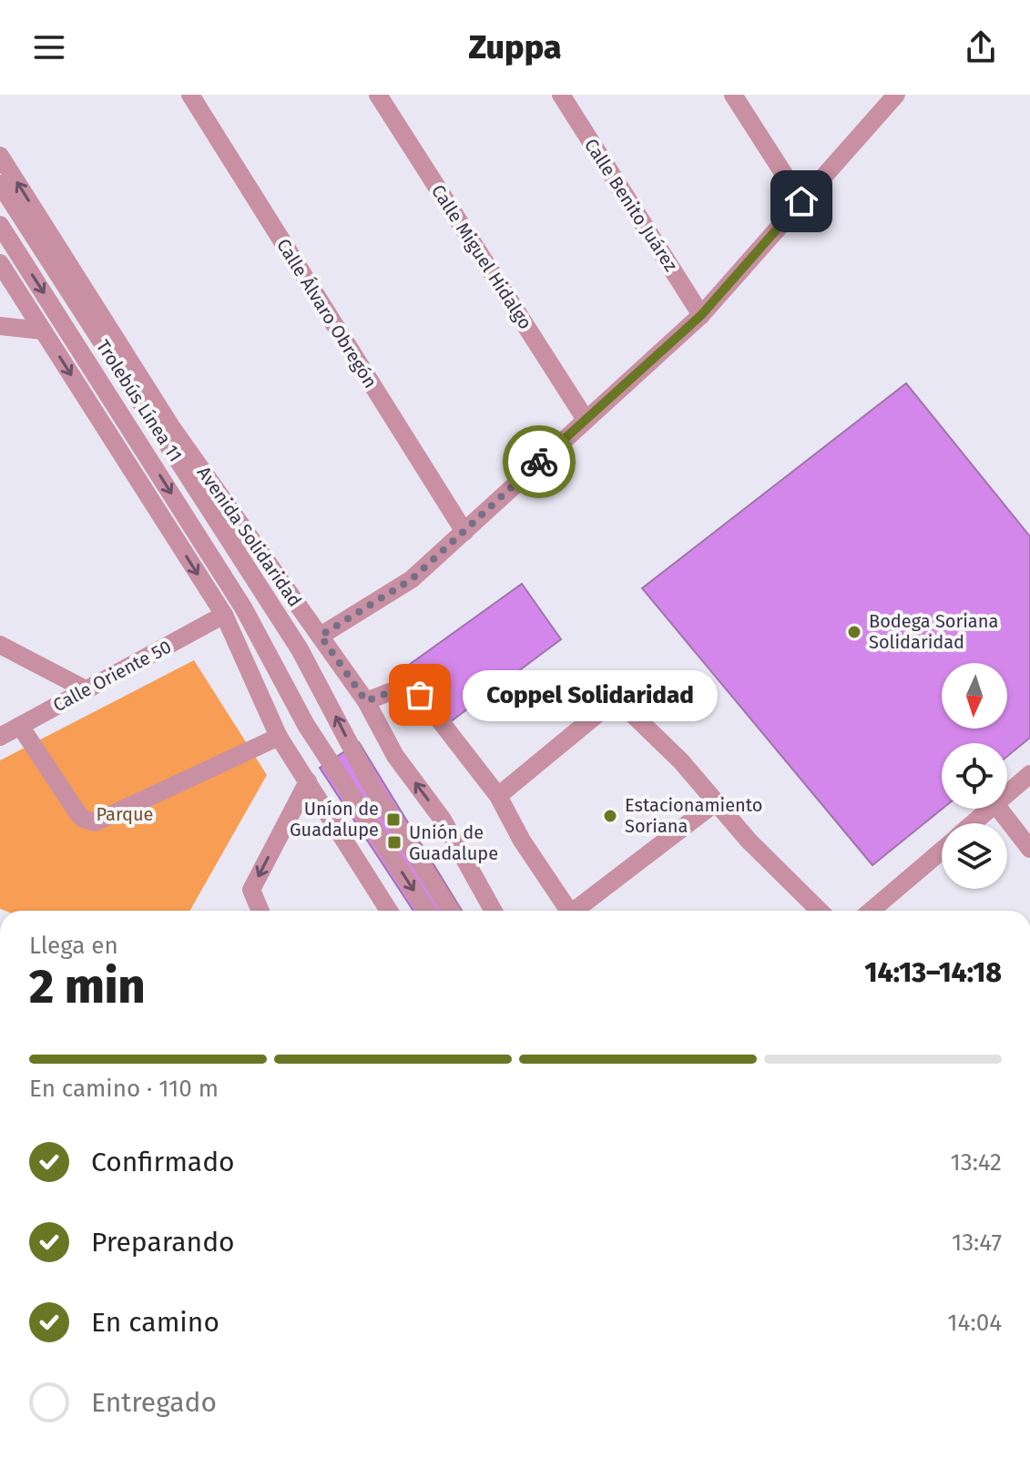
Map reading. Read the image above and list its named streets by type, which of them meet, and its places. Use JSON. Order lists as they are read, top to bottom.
{
  "streets": {
    "street": [
      "Calle Benito Juárez",
      "Calle Miguel Hidalgo",
      "Calle Álvaro Obregón",
      "Trolebús Línea 11",
      "Avenida Solidaridad",
      "Calle Oriente 50"
    ]
  },
  "parks": ["Parque"],
  "places": {
    "other": ["Bodega Soriana Solidaridad", "Coppel Solidaridad", "Estacionamiento Soriana"],
    "transit": ["Uníon de Guadalupe", "Unión de Guadalupe"]
  },
  "north": "bottom",
  "page": {
    "header": "Zuppa",
    "bubble": "Coppel Solidaridad",
    "heading": ["2 min", "Llega en", "14:13–14:18"],
    "bar": "En camino · 110 m",
    "list": [
      ["Confirmado", "13:42"],
      ["Preparando", "13:47"],
      ["En camino", "14:04"],
      "Entregado"
    ]
  }
}
